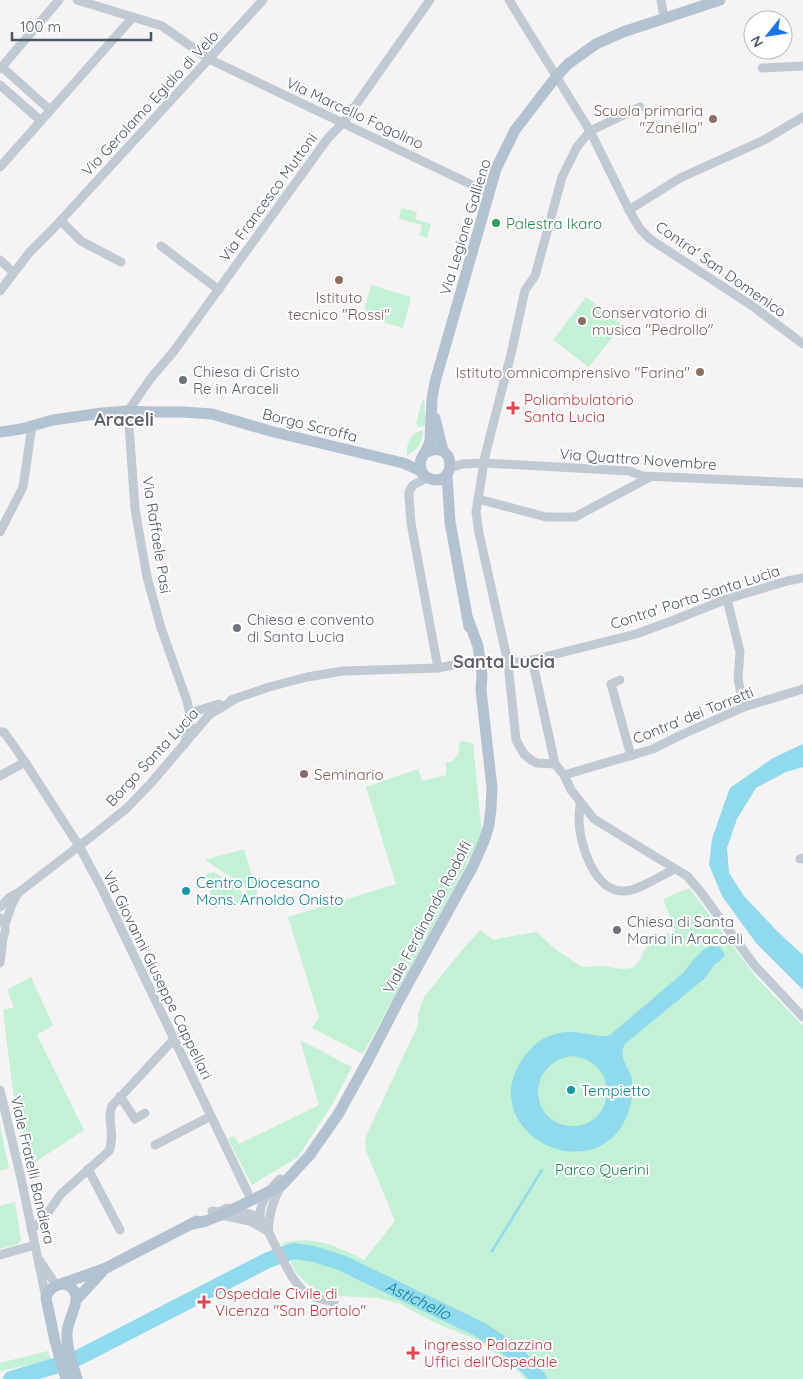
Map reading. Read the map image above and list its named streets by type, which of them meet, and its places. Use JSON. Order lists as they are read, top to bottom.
{
  "streets": {
    "main road": [
      "Via Legione Gallieno",
      "Borgo Scroffa",
      "Viale Ferdinando Rodolfi",
      "Viale Fratelli Bandiera"
    ],
    "street": [
      "Via Gerolamo Egidio di Velo",
      "Via Marcello Fogolino",
      "Via Francesco Muttoni",
      "Contra' San Domenico",
      "Via Quattro Novembre",
      "Via Raffaele Pasi",
      "Contra' Porta Santa Lucia",
      "Contra' dei Torretti",
      "Borgo Santa Lucia",
      "Via Giovanni Giuseppe Cappellari"
    ]
  },
  "crossings": [
    ["Via Gerolamo Egidio di Velo", "Via Marcello Fogolino"],
    ["Via Marcello Fogolino", "Via Francesco Muttoni"],
    ["Via Marcello Fogolino", "Via Legione Gallieno"],
    ["Via Francesco Muttoni", "Borgo Scroffa"],
    ["Via Francesco Muttoni", "Via Raffaele Pasi"],
    ["Via Legione Gallieno", "Contra' San Domenico"],
    ["Via Legione Gallieno", "Borgo Scroffa"],
    ["Via Legione Gallieno", "Via Quattro Novembre"],
    ["Borgo Scroffa", "Via Quattro Novembre"],
    ["Borgo Scroffa", "Via Raffaele Pasi"],
    ["Via Raffaele Pasi", "Borgo Santa Lucia"],
    ["Borgo Santa Lucia", "Via Giovanni Giuseppe Cappellari"],
    ["Viale Ferdinando Rodolfi", "Via Giovanni Giuseppe Cappellari"],
    ["Viale Ferdinando Rodolfi", "Viale Fratelli Bandiera"]
  ],
  "districts": ["Araceli", "Santa Lucia"],
  "water": ["Astichello"],
  "parks": ["Parco Querini"],
  "places": {
    "other": [
      "Scuola primaria \"Zanella\"",
      "Palestra Ikaro",
      "Istituto tecnico \"Rossi\"",
      "Conservatorio di musica \"Pedrollo\"",
      "Istituto omnicomprensivo \"Farina\"",
      "Chiesa di Cristo Re in Araceli",
      "Chiesa e convento di Santa Lucia",
      "Seminario",
      "Centro Diocesano Mons. Arnoldo Onisto",
      "Chiesa di Santa Maria in Aracoeli",
      "Tempietto"
    ],
    "health": ["Poliambulatorio Santa Lucia", "Ospedale Civile di Vicenza \"San Bortolo\"", "ingresso Palazzina Uffici dell'Ospedale"]
  },
  "scale_bar": "100 m",
  "north": "bottom left"
}
